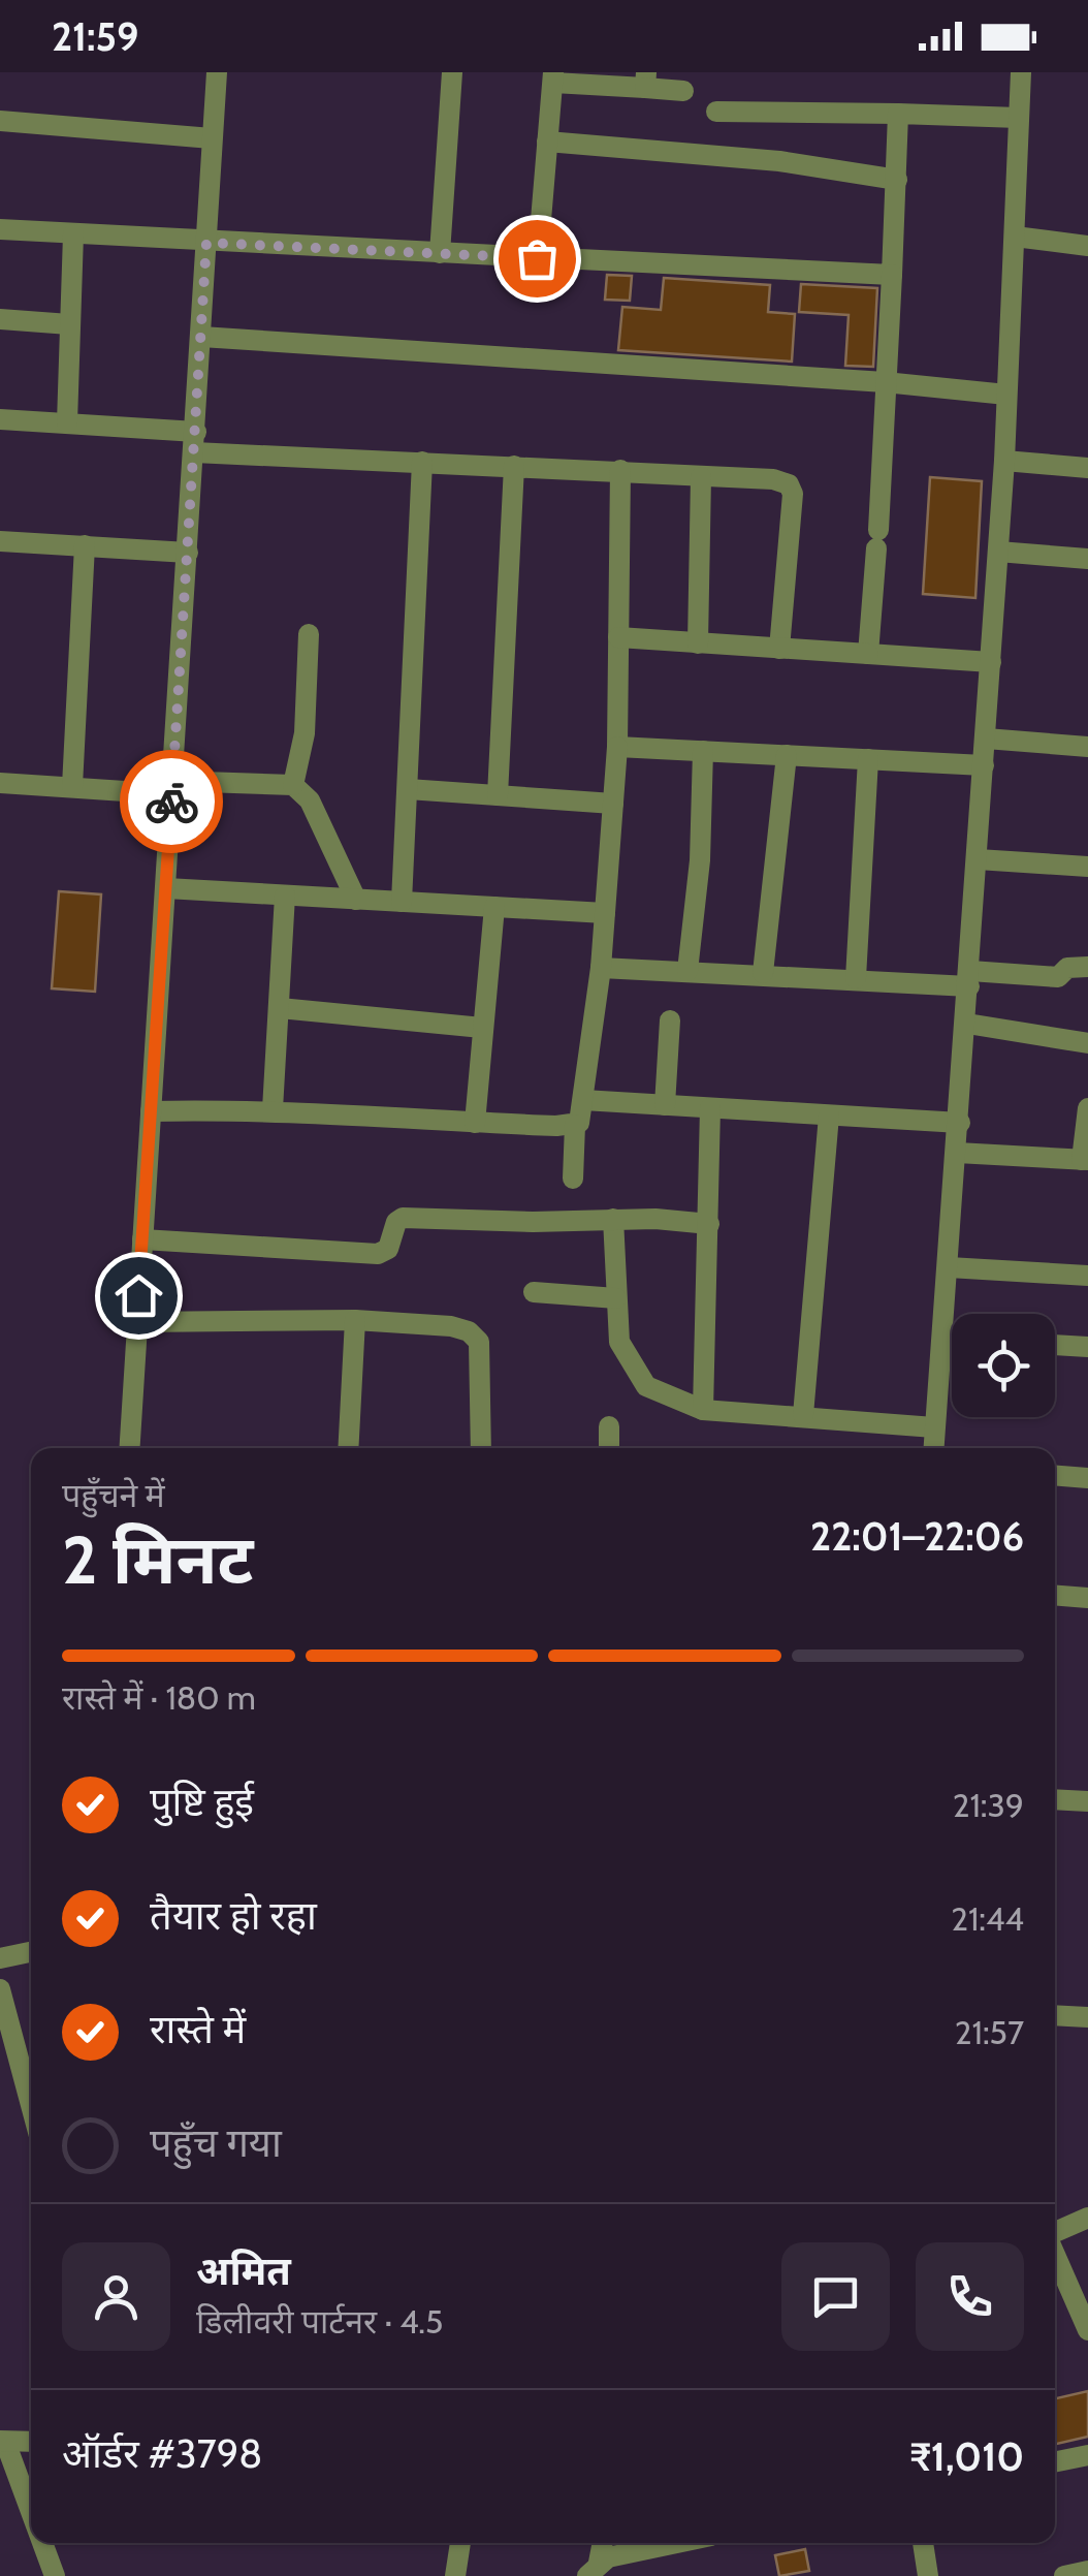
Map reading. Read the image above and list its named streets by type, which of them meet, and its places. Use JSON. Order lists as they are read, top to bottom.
{
  "page": {
    "status": "21:59",
    "heading": ["2 मिनट", "पहुँचने में", "22:01–22:06"],
    "panel": [
      "अमित",
      "डिलीवरी पार्टनर · 4.5",
      "ऑर्डर #3798",
      "₹1,010"
    ],
    "bar": "रास्ते में · 180 m",
    "list": [
      ["पुष्टि हुई", "21:39"],
      ["तैयार हो रहा", "21:44"],
      ["रास्ते में", "21:57"],
      "पहुँच गया"
    ]
  }
}
